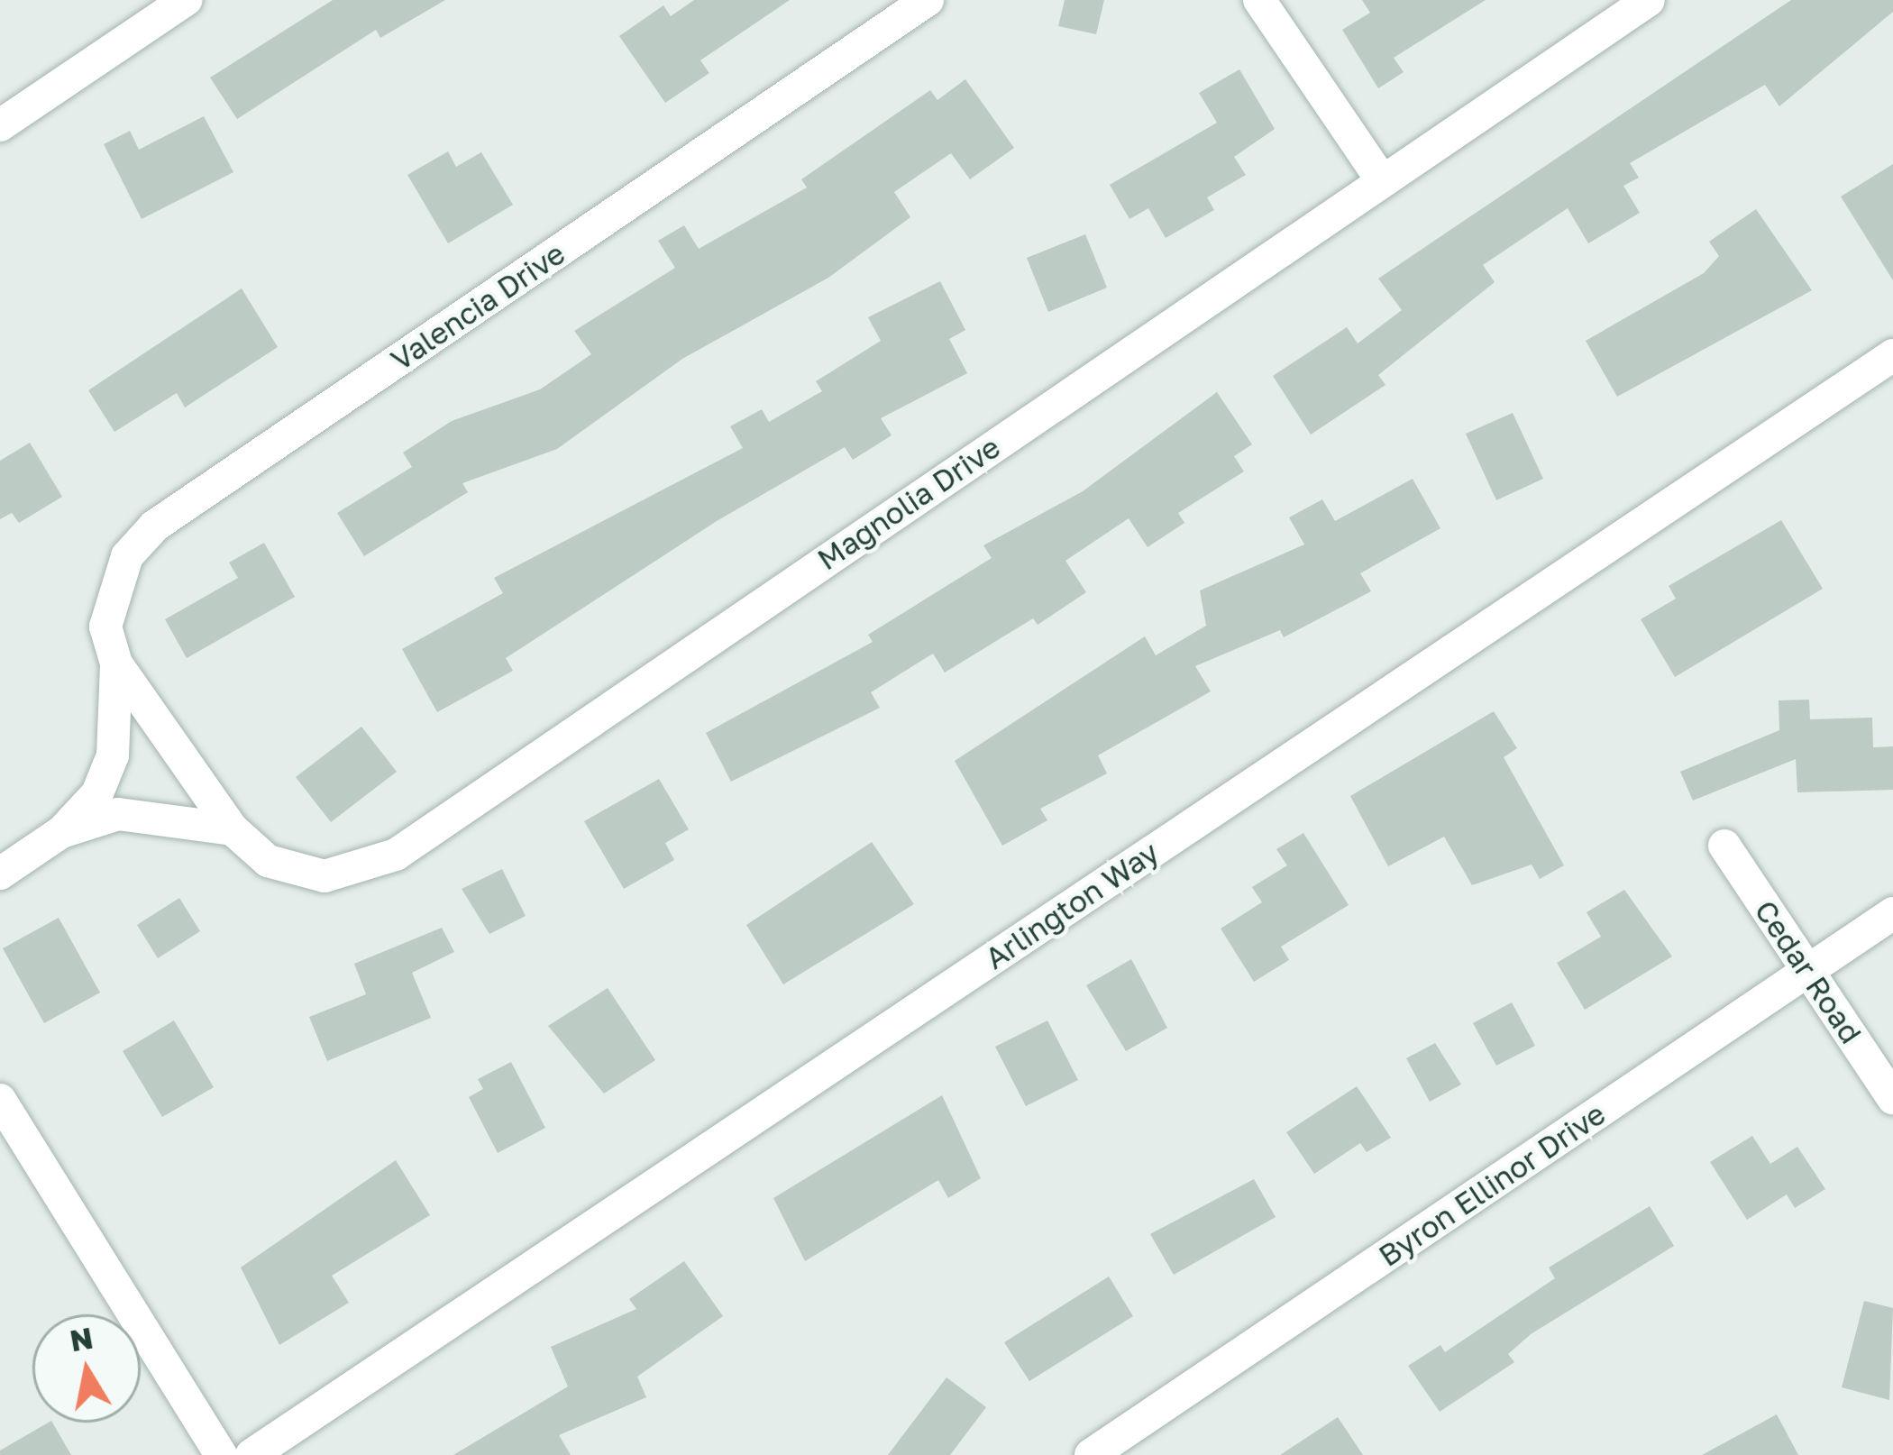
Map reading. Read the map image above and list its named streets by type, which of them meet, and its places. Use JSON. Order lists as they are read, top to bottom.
{
  "streets": {
    "street": [
      "Valencia Drive",
      "Magnolia Drive",
      "Arlington Way",
      "Cedar Road",
      "Byron Ellinor Drive"
    ]
  },
  "crossings": [
    ["Valencia Drive", "Magnolia Drive"],
    ["Cedar Road", "Byron Ellinor Drive"]
  ],
  "north": "top"
}
